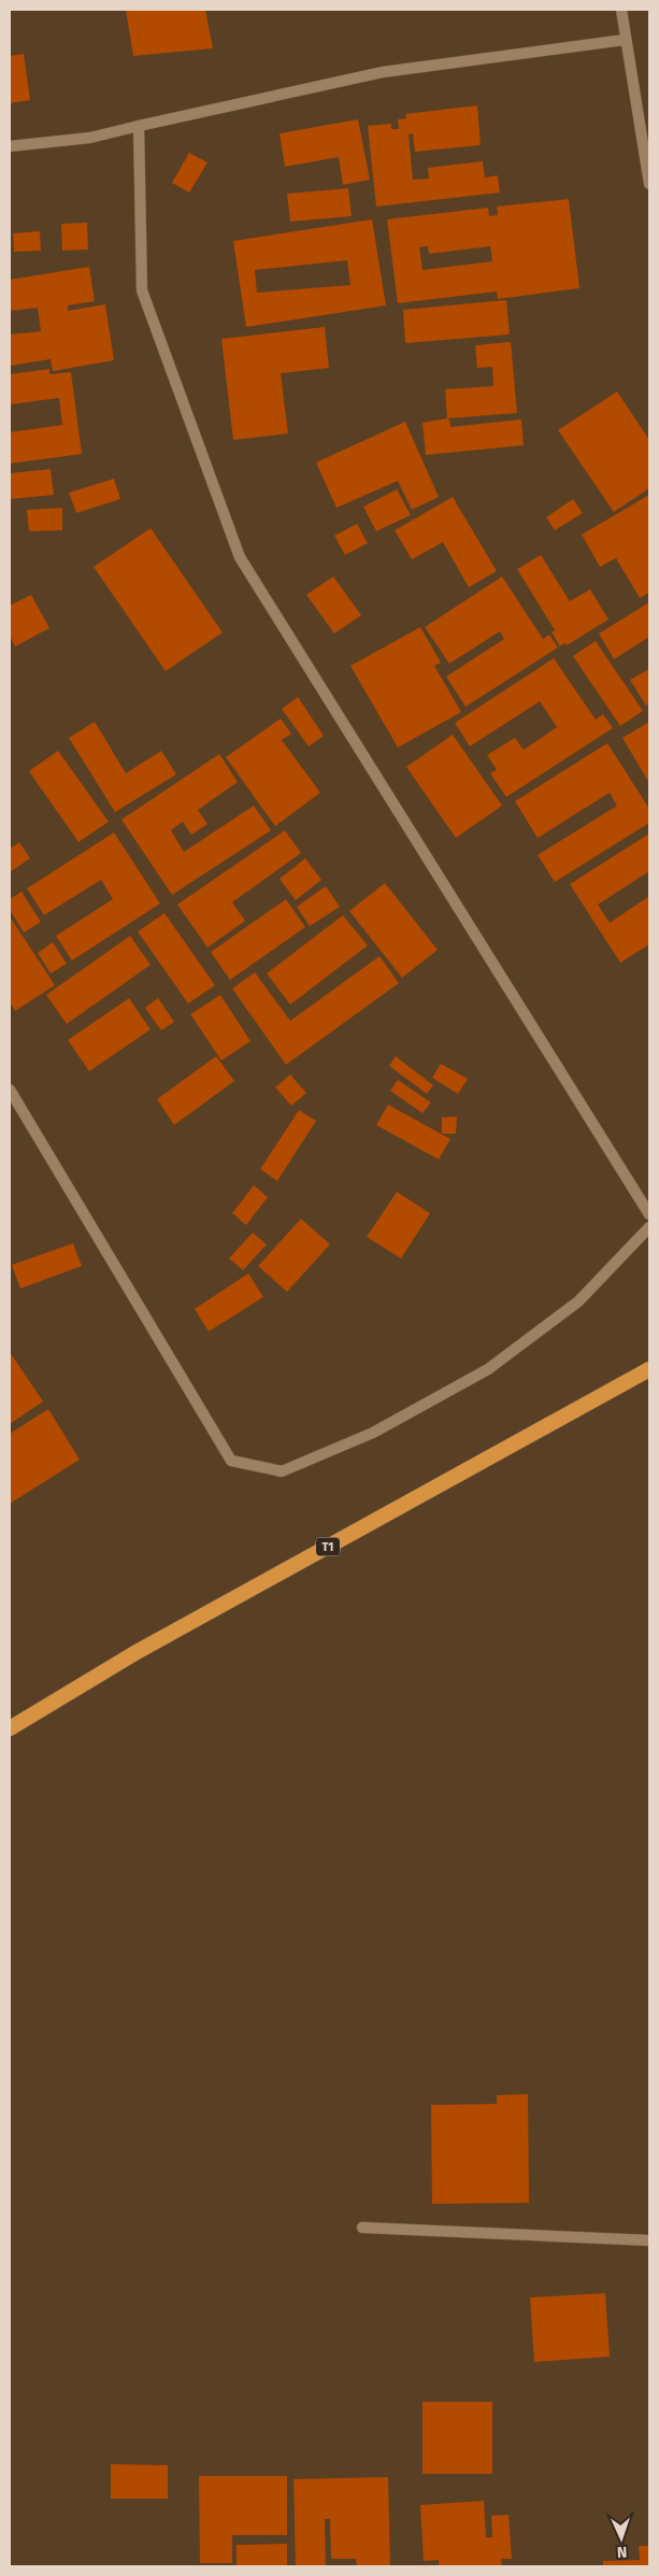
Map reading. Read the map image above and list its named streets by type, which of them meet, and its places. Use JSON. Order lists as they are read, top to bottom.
{
  "streets": {
    "highway": ["T1"]
  },
  "north": "bottom"
}
